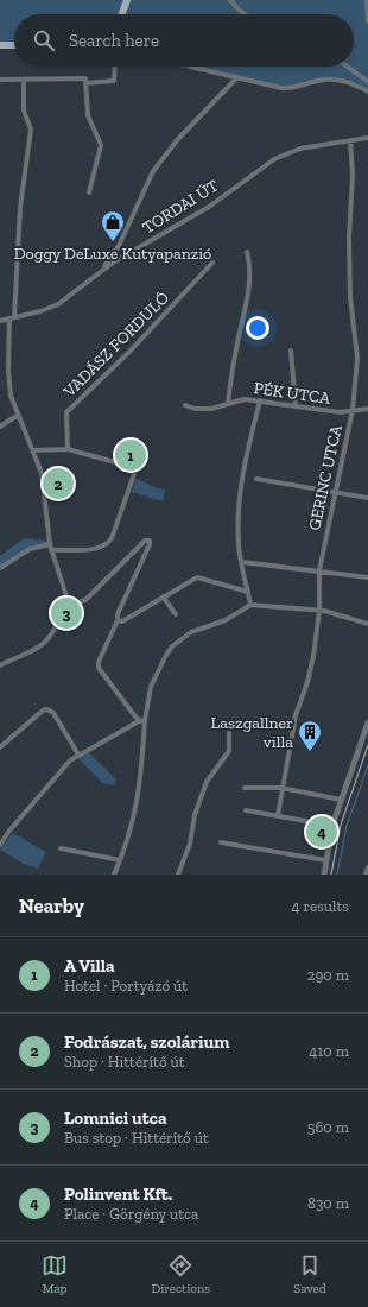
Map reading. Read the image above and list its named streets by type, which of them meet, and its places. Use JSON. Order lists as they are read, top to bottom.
{
  "streets": {
    "street": [
      "TORDAI ÚT",
      "VADÁSZ FORDULÓ",
      "PÉK UTCA",
      "GERINC UTCA"
    ]
  },
  "crossings": [
    ["TORDAI ÚT", "GERINC UTCA"],
    ["PÉK UTCA", "GERINC UTCA"]
  ],
  "places": {
    "shop": ["Doggy DeLuxe Kutyapanzió"],
    "building": ["Laszgallner villa"]
  },
  "page": {
    "search": "Search here",
    "pins": [
      "1",
      "2",
      "3",
      "4"
    ],
    "heading": ["Nearby", "4 results"],
    "list": [
      {
        "mark": "1",
        "name": "A Villa",
        "note": "Hotel · Portyázó út",
        "value": "290 m"
      },
      {
        "mark": "2",
        "name": "Fodrászat, szolárium",
        "note": "Shop · Hittérítő út",
        "value": "410 m"
      },
      {
        "mark": "3",
        "name": "Lomnici utca",
        "note": "Bus stop · Hittérítő út",
        "value": "560 m"
      },
      {
        "mark": "4",
        "name": "Polinvent Kft.",
        "note": "Place · Görgény utca",
        "value": "830 m"
      }
    ],
    "nav": ["Map", "Directions", "Saved"]
  }
}
